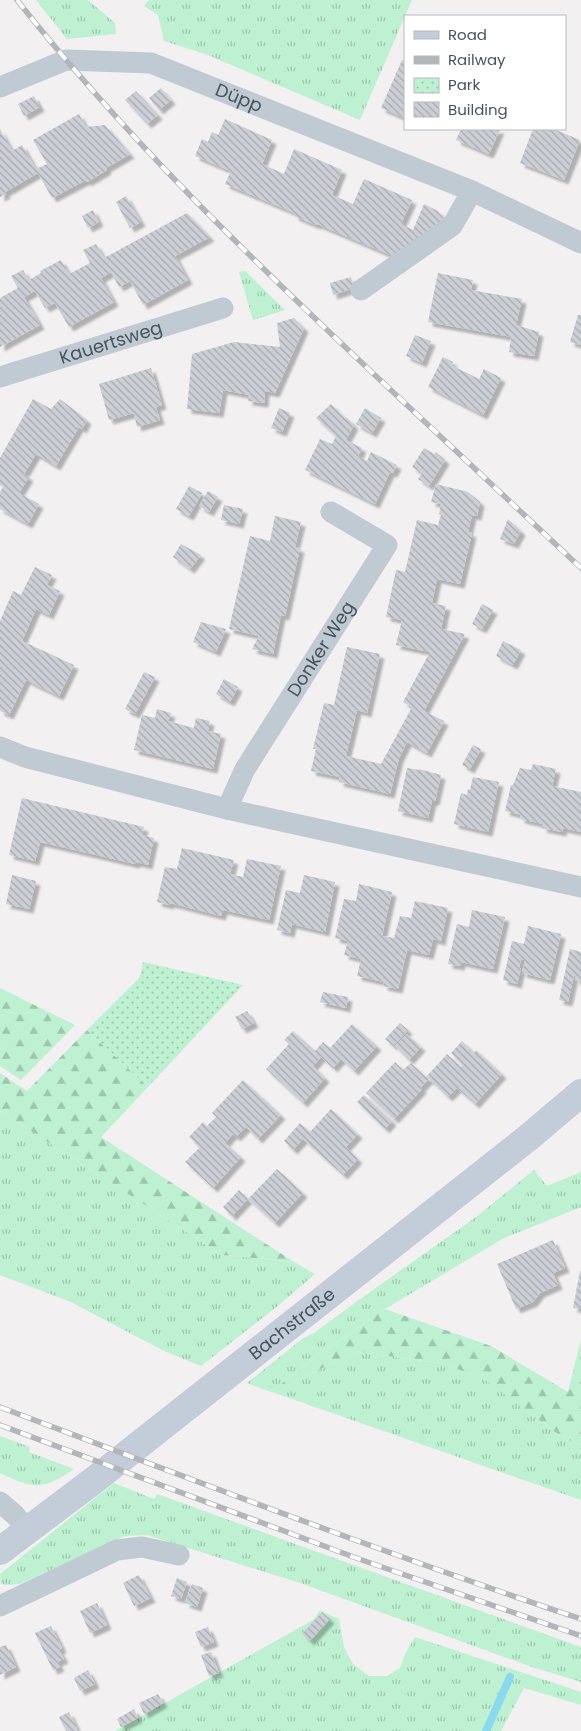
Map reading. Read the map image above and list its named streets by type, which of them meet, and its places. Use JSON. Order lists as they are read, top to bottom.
{
  "streets": {
    "street": [
      "Düpp",
      "Kauertsweg",
      "Donker Weg",
      "Bachstraße"
    ]
  },
  "legend": [
    "Road",
    "Railway",
    "Park",
    "Building"
  ]
}
